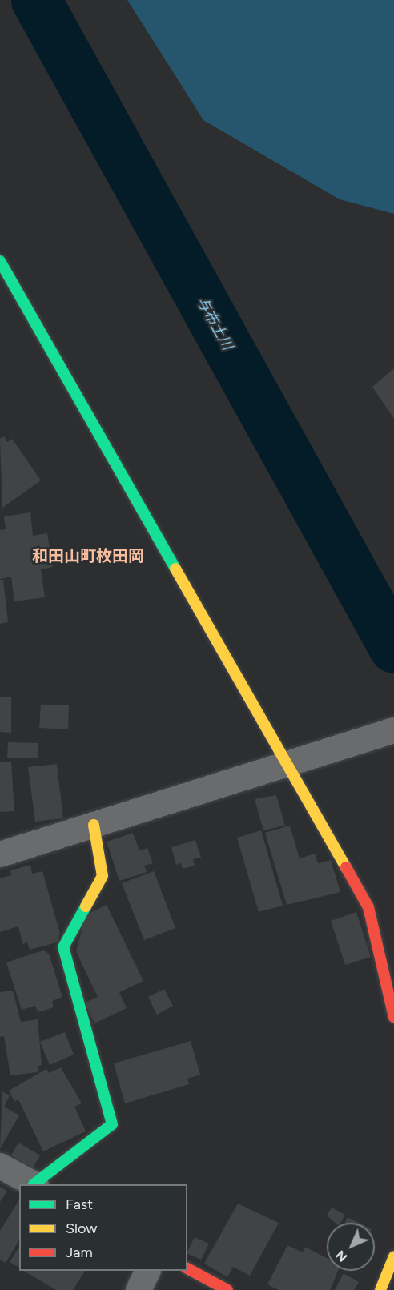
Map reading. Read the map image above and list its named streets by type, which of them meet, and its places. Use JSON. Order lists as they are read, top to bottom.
{
  "districts": ["和田山町枚田岡"],
  "water": ["与布土川"],
  "legend": ["Fast", "Slow", "Jam"],
  "north": "bottom left"
}
